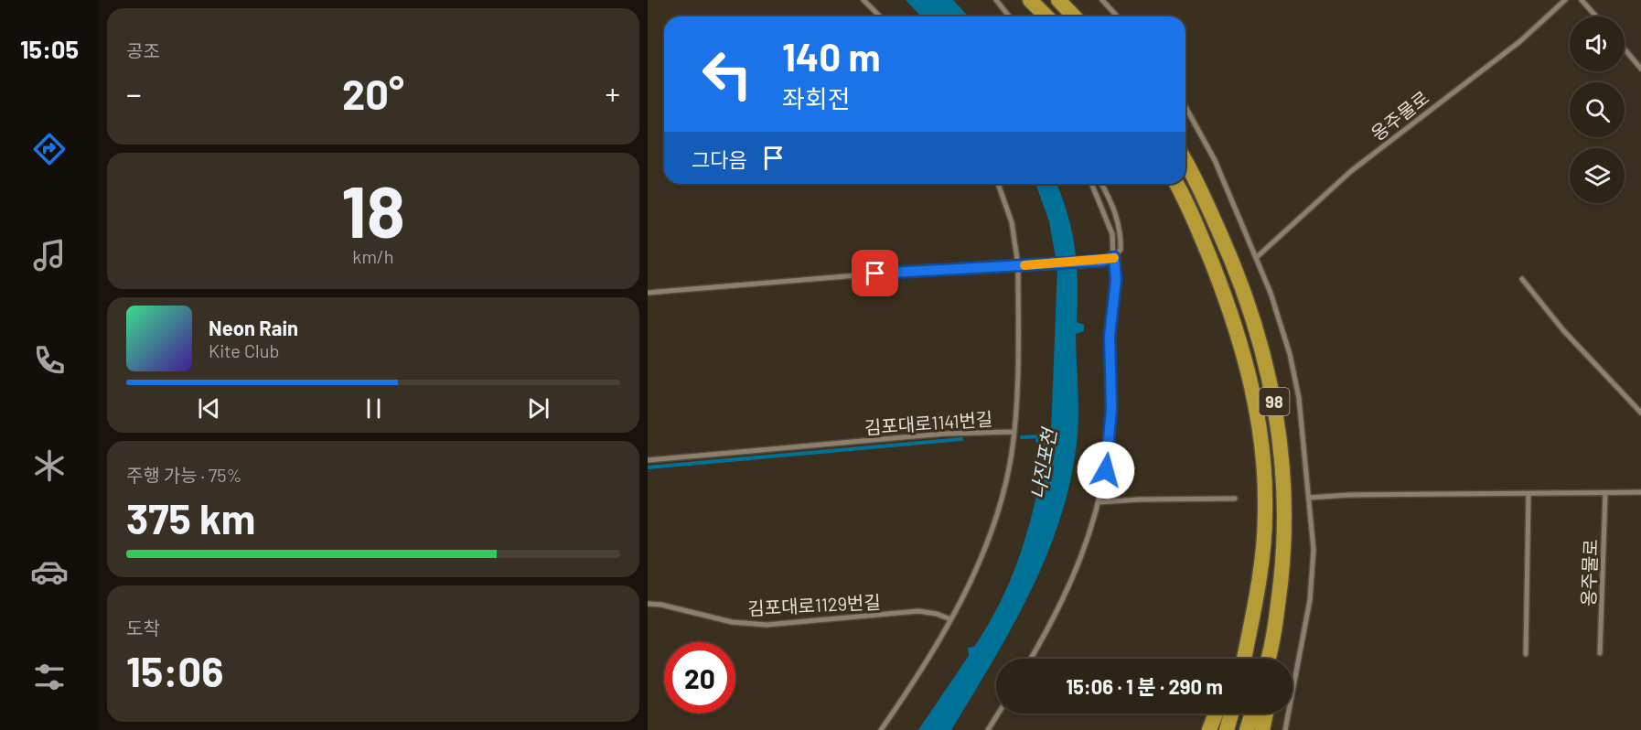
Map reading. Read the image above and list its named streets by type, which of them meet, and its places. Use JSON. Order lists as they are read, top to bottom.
{
  "streets": {
    "highway": ["98"],
    "lane": ["옹주물로", "김포대로1141번길", "김포대로1129번길"]
  },
  "crossings": [
    ["김포대로1141번길", "김포대로1129번길"]
  ],
  "water": ["나진포천"],
  "page": {
    "tabs": "15:05",
    "tile": [
      "공조",
      ["18", "km/h"],
      ["주행 가능 · 75%", "375 km"],
      ["도착", "15:06"]
    ],
    "turn": ["140 m", "좌회전"],
    "heat": ["−", "20°", "+"],
    "then": "그다음",
    "song": ["Neon Rain", "Kite Club"],
    "limit": "20",
    "trip": "15:06 · 1 분 · 290 m"
  }
}
